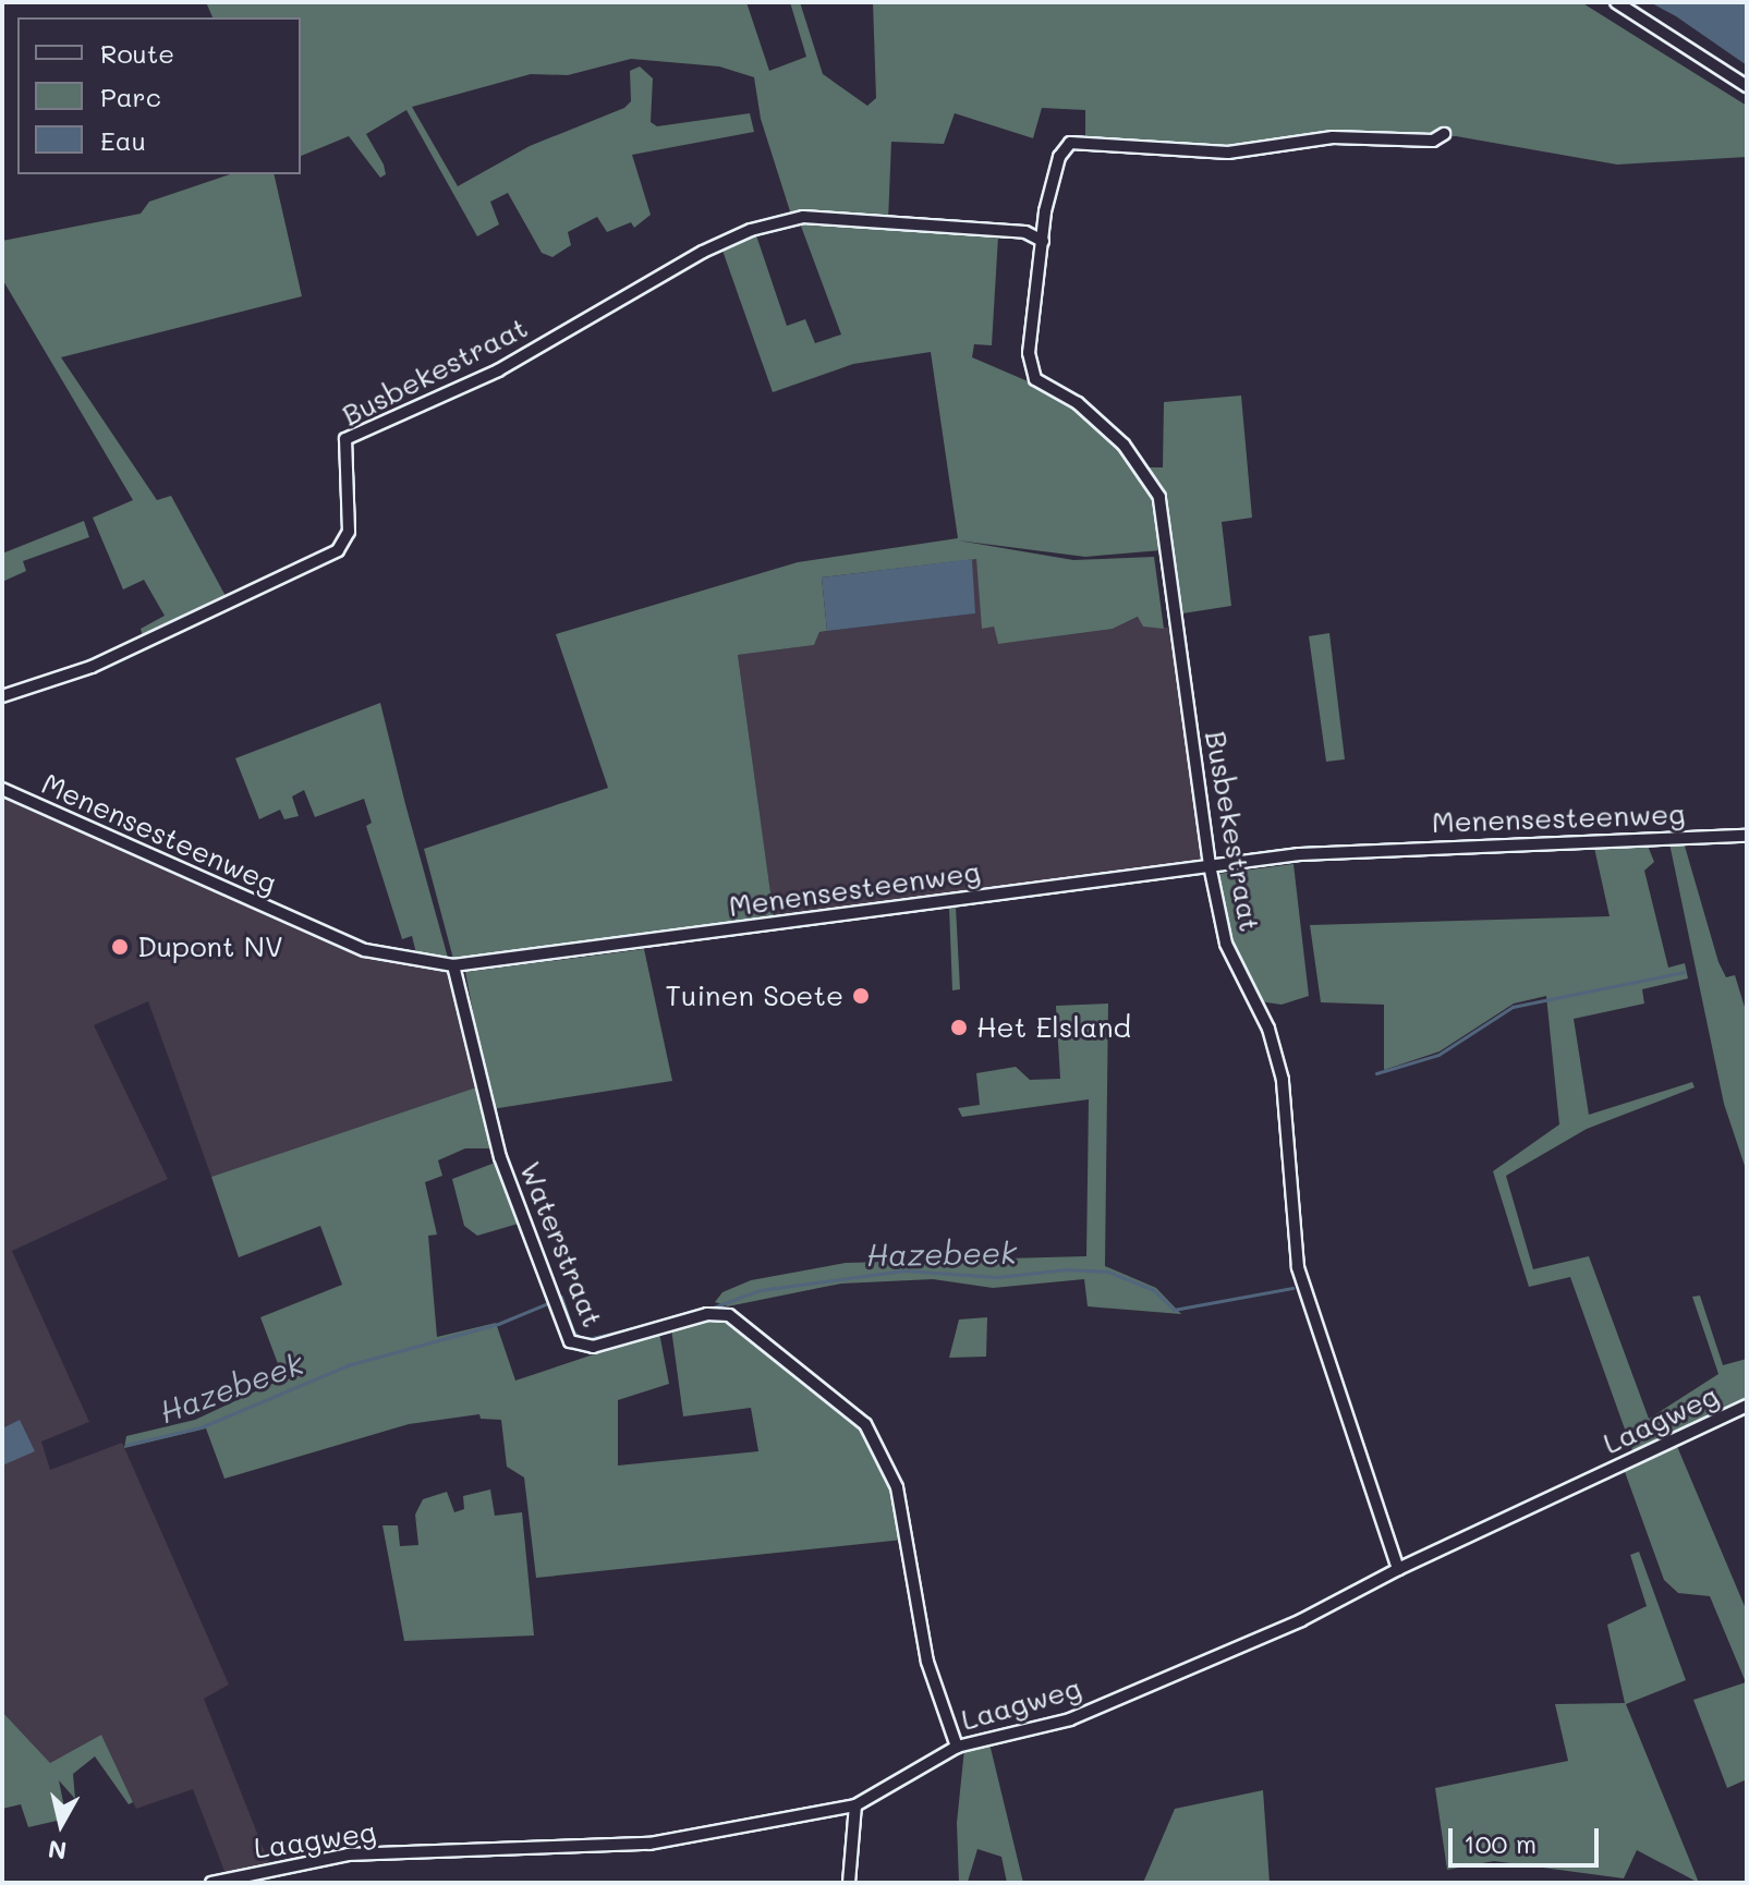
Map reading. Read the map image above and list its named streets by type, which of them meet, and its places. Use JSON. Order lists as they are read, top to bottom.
{
  "streets": {
    "street": [
      "Busbekestraat",
      "Menensesteenweg",
      "Waterstraat",
      "Laagweg"
    ]
  },
  "crossings": [
    ["Busbekestraat", "Menensesteenweg"],
    ["Busbekestraat", "Laagweg"],
    ["Menensesteenweg", "Waterstraat"],
    ["Waterstraat", "Laagweg"]
  ],
  "water": ["Hazebeek"],
  "places": ["Dupont NV", "Tuinen Soete", "Het Elsland"],
  "legend": ["Route", "Parc", "Eau"],
  "scale_bar": "100 m",
  "north": "bottom"
}
